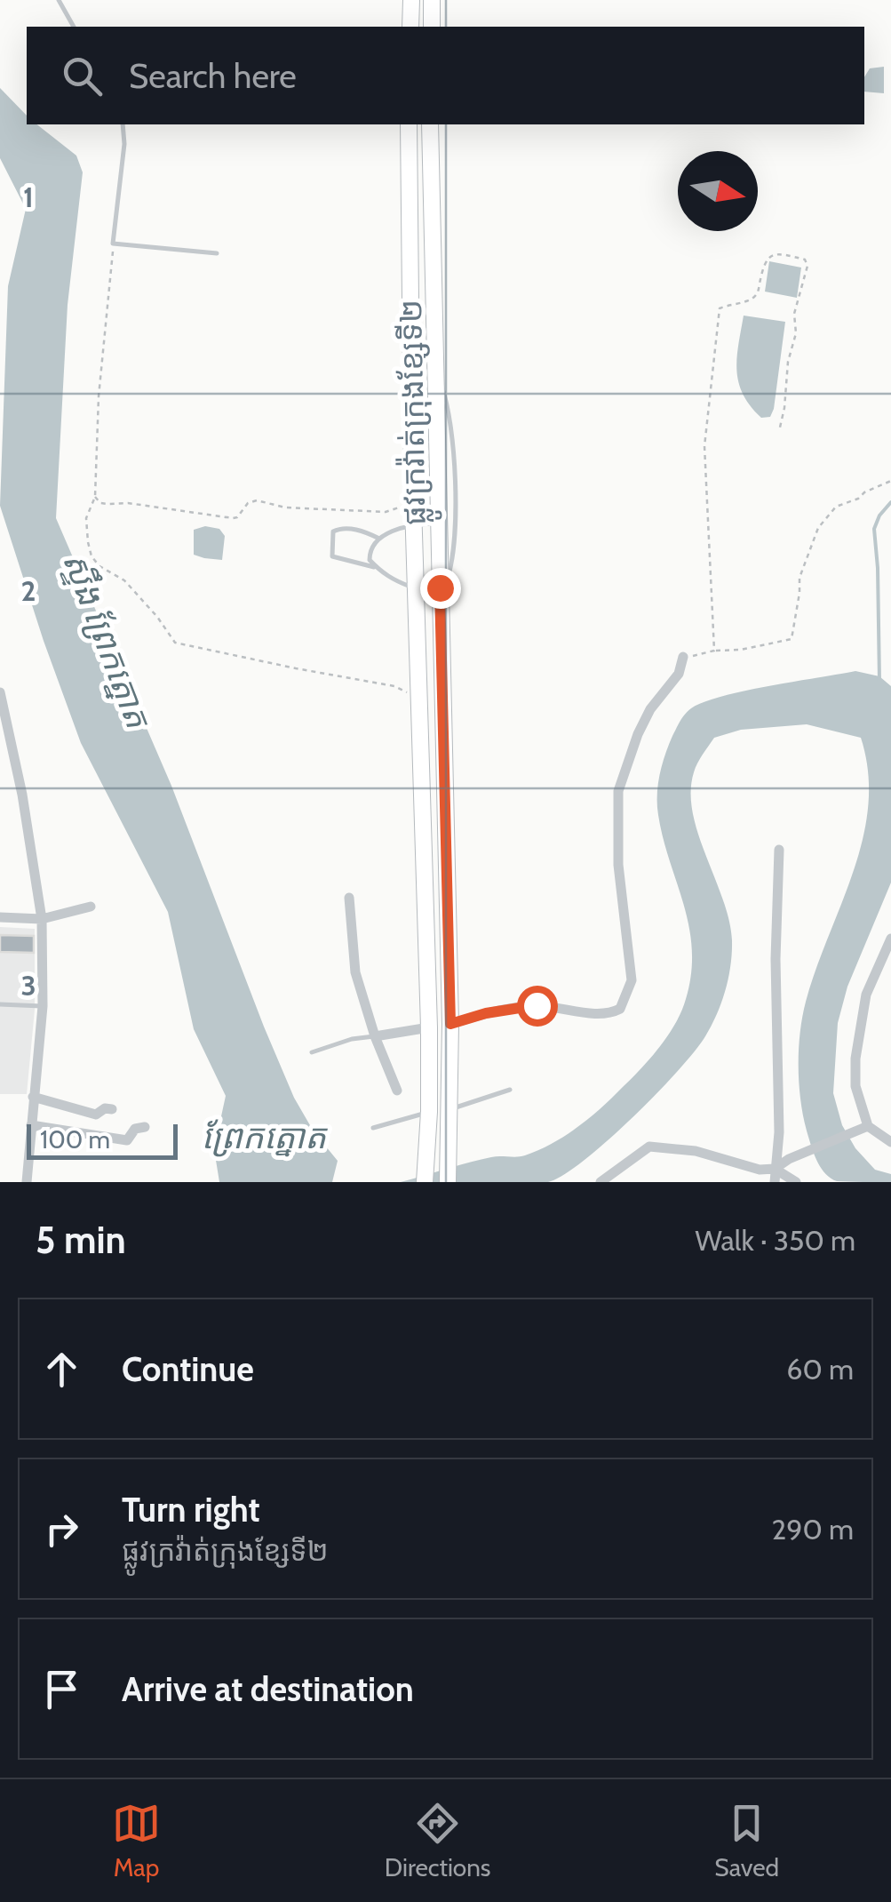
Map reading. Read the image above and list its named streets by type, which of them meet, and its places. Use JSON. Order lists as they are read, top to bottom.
{
  "streets": {
    "main road": ["ផ្លូវក្រវ៉ាត់ក្រុងខ្សែទី២"]
  },
  "water": ["ស្ទឹង ព្រែកត្នោត", "ព្រែកត្នោត"],
  "scale_bar": "100 m",
  "north": "right",
  "page": {
    "search": "Search here",
    "scale": "100 m",
    "heading": ["5 min", "Walk · 350 m"],
    "list": [
      ["Continue", "60 m"],
      ["Turn right", "ផ្លូវក្រវ៉ាត់ក្រុងខ្សែទី២", "290 m"],
      "Arrive at destination"
    ],
    "nav": ["Map", "Directions", "Saved"]
  },
  "grid": {
    "rows": ["1", "2", "3"]
  }
}
